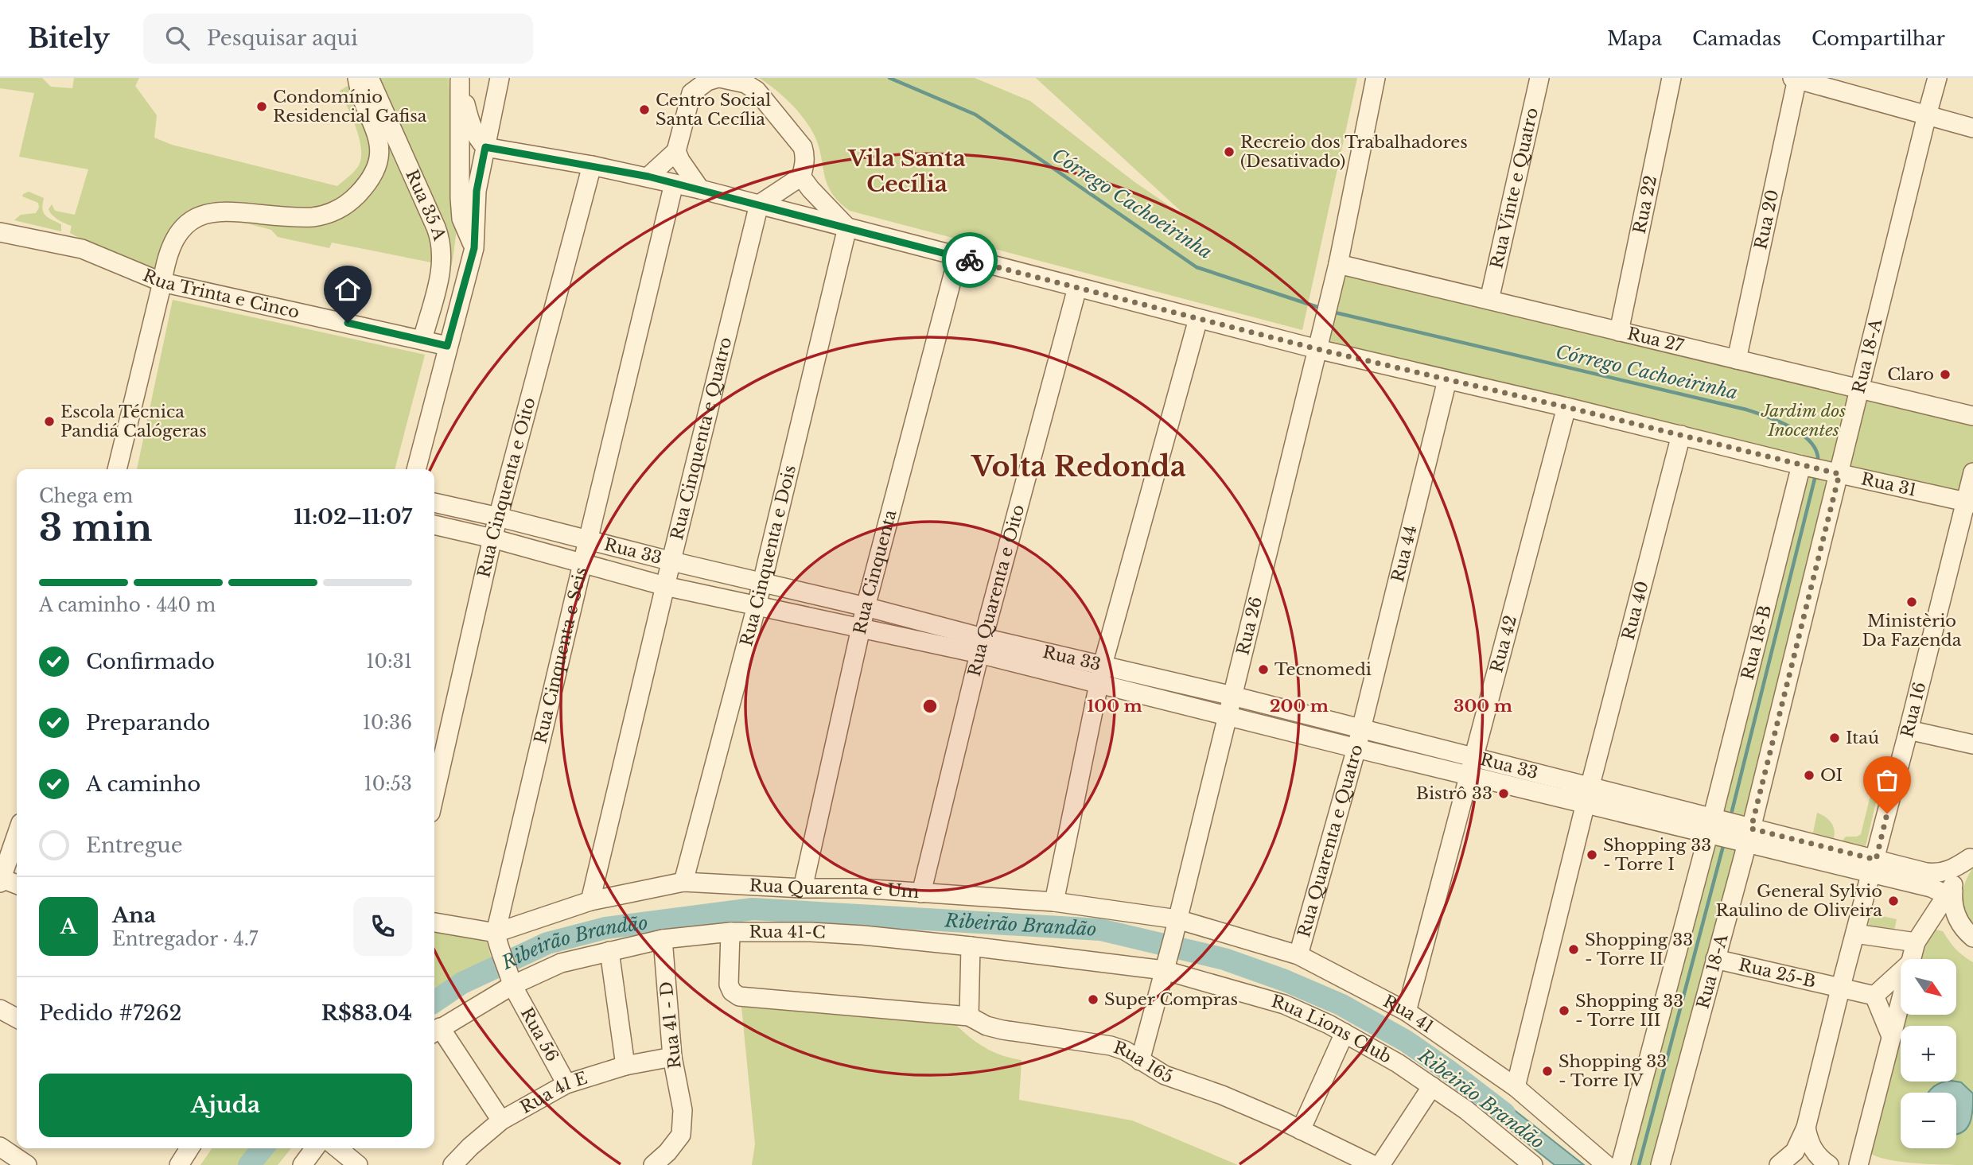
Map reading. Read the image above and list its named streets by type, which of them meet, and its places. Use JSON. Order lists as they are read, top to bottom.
{
  "streets": {
    "street": [
      "Rua Vinte e Quatro",
      "Rua 22",
      "Rua 35 A",
      "Rua 20",
      "Rua Trinta e Cinco",
      "Rua 27",
      "Rua 18-A",
      "Rua Cinquenta e Quatro",
      "Rua 31",
      "Rua Cinquenta e Oito",
      "Rua 33",
      "Rua 44",
      "Rua Cinquenta e Dois",
      "Rua Cinquenta",
      "Rua Quarenta e Oito",
      "Rua 40",
      "Rua 26",
      "Rua 18-B",
      "Rua 42",
      "Rua Cinquenta e Seis",
      "Rua 16",
      "Rua Quarenta e Quatro",
      "Rua Quarenta e Um",
      "Rua 41-C",
      "Rua 25-B",
      "Rua 41",
      "Rua 41 - D",
      "Rua Lions Club",
      "Rua 56",
      "Rua 165",
      "Rua 41 E"
    ]
  },
  "crossings": [
    ["Rua Vinte e Quatro", "Rua 27"],
    ["Rua 22", "Rua 27"],
    ["Rua 35 A", "Rua Trinta e Cinco"],
    ["Rua 20", "Rua 27"],
    ["Rua 27", "Rua 18-A"],
    ["Rua 27", "Rua 26"],
    ["Rua 18-A", "Rua 31"],
    ["Rua 18-A", "Rua 33"],
    ["Rua 18-A", "Rua 25-B"],
    ["Rua Cinquenta e Quatro", "Rua 31"],
    ["Rua Cinquenta e Quatro", "Rua 33"],
    ["Rua Cinquenta e Quatro", "Rua Quarenta e Um"],
    ["Rua 31", "Rua 44"],
    ["Rua 31", "Rua Cinquenta e Dois"],
    ["Rua 31", "Rua Cinquenta"],
    ["Rua 31", "Rua Quarenta e Oito"],
    ["Rua 31", "Rua 40"],
    ["Rua 31", "Rua 26"],
    ["Rua 31", "Rua 18-B"],
    ["Rua 31", "Rua 42"],
    ["Rua 31", "Rua 16"],
    ["Rua Cinquenta e Oito", "Rua 33"],
    ["Rua 33", "Rua 44"],
    ["Rua 33", "Rua Cinquenta e Dois"],
    ["Rua 33", "Rua Cinquenta"],
    ["Rua 33", "Rua Quarenta e Oito"],
    ["Rua 33", "Rua 40"],
    ["Rua 33", "Rua 26"],
    ["Rua 33", "Rua 18-B"],
    ["Rua 33", "Rua 42"],
    ["Rua 33", "Rua Cinquenta e Seis"],
    ["Rua 33", "Rua Quarenta e Quatro"],
    ["Rua 44", "Rua Quarenta e Quatro"],
    ["Rua Cinquenta e Dois", "Rua Quarenta e Um"],
    ["Rua Cinquenta", "Rua Quarenta e Um"],
    ["Rua Quarenta e Oito", "Rua Quarenta e Um"],
    ["Rua 40", "Rua 41"],
    ["Rua 26", "Rua Quarenta e Um"],
    ["Rua 26", "Rua 41-C"],
    ["Rua 26", "Rua 41"],
    ["Rua 26", "Rua Lions Club"],
    ["Rua 26", "Rua 165"],
    ["Rua 42", "Rua 41"],
    ["Rua Cinquenta e Seis", "Rua Quarenta e Um"],
    ["Rua Cinquenta e Seis", "Rua 56"],
    ["Rua 16", "Rua 25-B"],
    ["Rua Quarenta e Quatro", "Rua 41"],
    ["Rua Quarenta e Um", "Rua 41"],
    ["Rua Quarenta e Um", "Rua 56"],
    ["Rua 41-C", "Rua 41 - D"],
    ["Rua 41-C", "Rua Lions Club"],
    ["Rua 41-C", "Rua 56"],
    ["Rua 41-C", "Rua 165"],
    ["Rua 41 - D", "Rua 41 E"],
    ["Rua 56", "Rua 41 E"]
  ],
  "districts": ["Vila Santa Cecília", "Volta Redonda"],
  "water": ["Córrego Cachoeirinha", "Ribeirão Brandão"],
  "parks": ["Jardim dos Inocentes"],
  "places": [
    "Condomínio Residencial Gafisa",
    "Centro Social Santa Cecília",
    "Recreio dos Trabalhadores (Desativado)",
    "Claro",
    "Escola Técnica Pandiá Calógeras",
    "Ministèrio Da Fazenda",
    "Tecnomedi",
    "Itaú",
    "OI",
    "Bistrô 33",
    "Shopping 33 - Torre I",
    "General Sylvio Raulino de Oliveira",
    "Shopping 33 - Torre II",
    "Super Compras",
    "Shopping 33 - Torre III",
    "Shopping 33 - Torre IV"
  ],
  "north": "bottom right",
  "page": {
    "header": "Bitely",
    "search": "Pesquisar aqui",
    "nav": ["Mapa", "Camadas", "Compartilhar"],
    "heading": ["3 min", "Chega em", "11:02–11:07"],
    "panel": [
      "Ana",
      "Entregador · 4.7",
      "Pedido #7262",
      "R$83.04"
    ],
    "bar": "A caminho · 440 m",
    "list": [
      ["Confirmado", "10:31"],
      ["Preparando", "10:36"],
      ["A caminho", "10:53"],
      "Entregue"
    ],
    "round": "A",
    "map_buttons": ["+", "−"],
    "buttons": "Ajuda"
  },
  "rings": ["100 m", "200 m", "300 m"]
}
